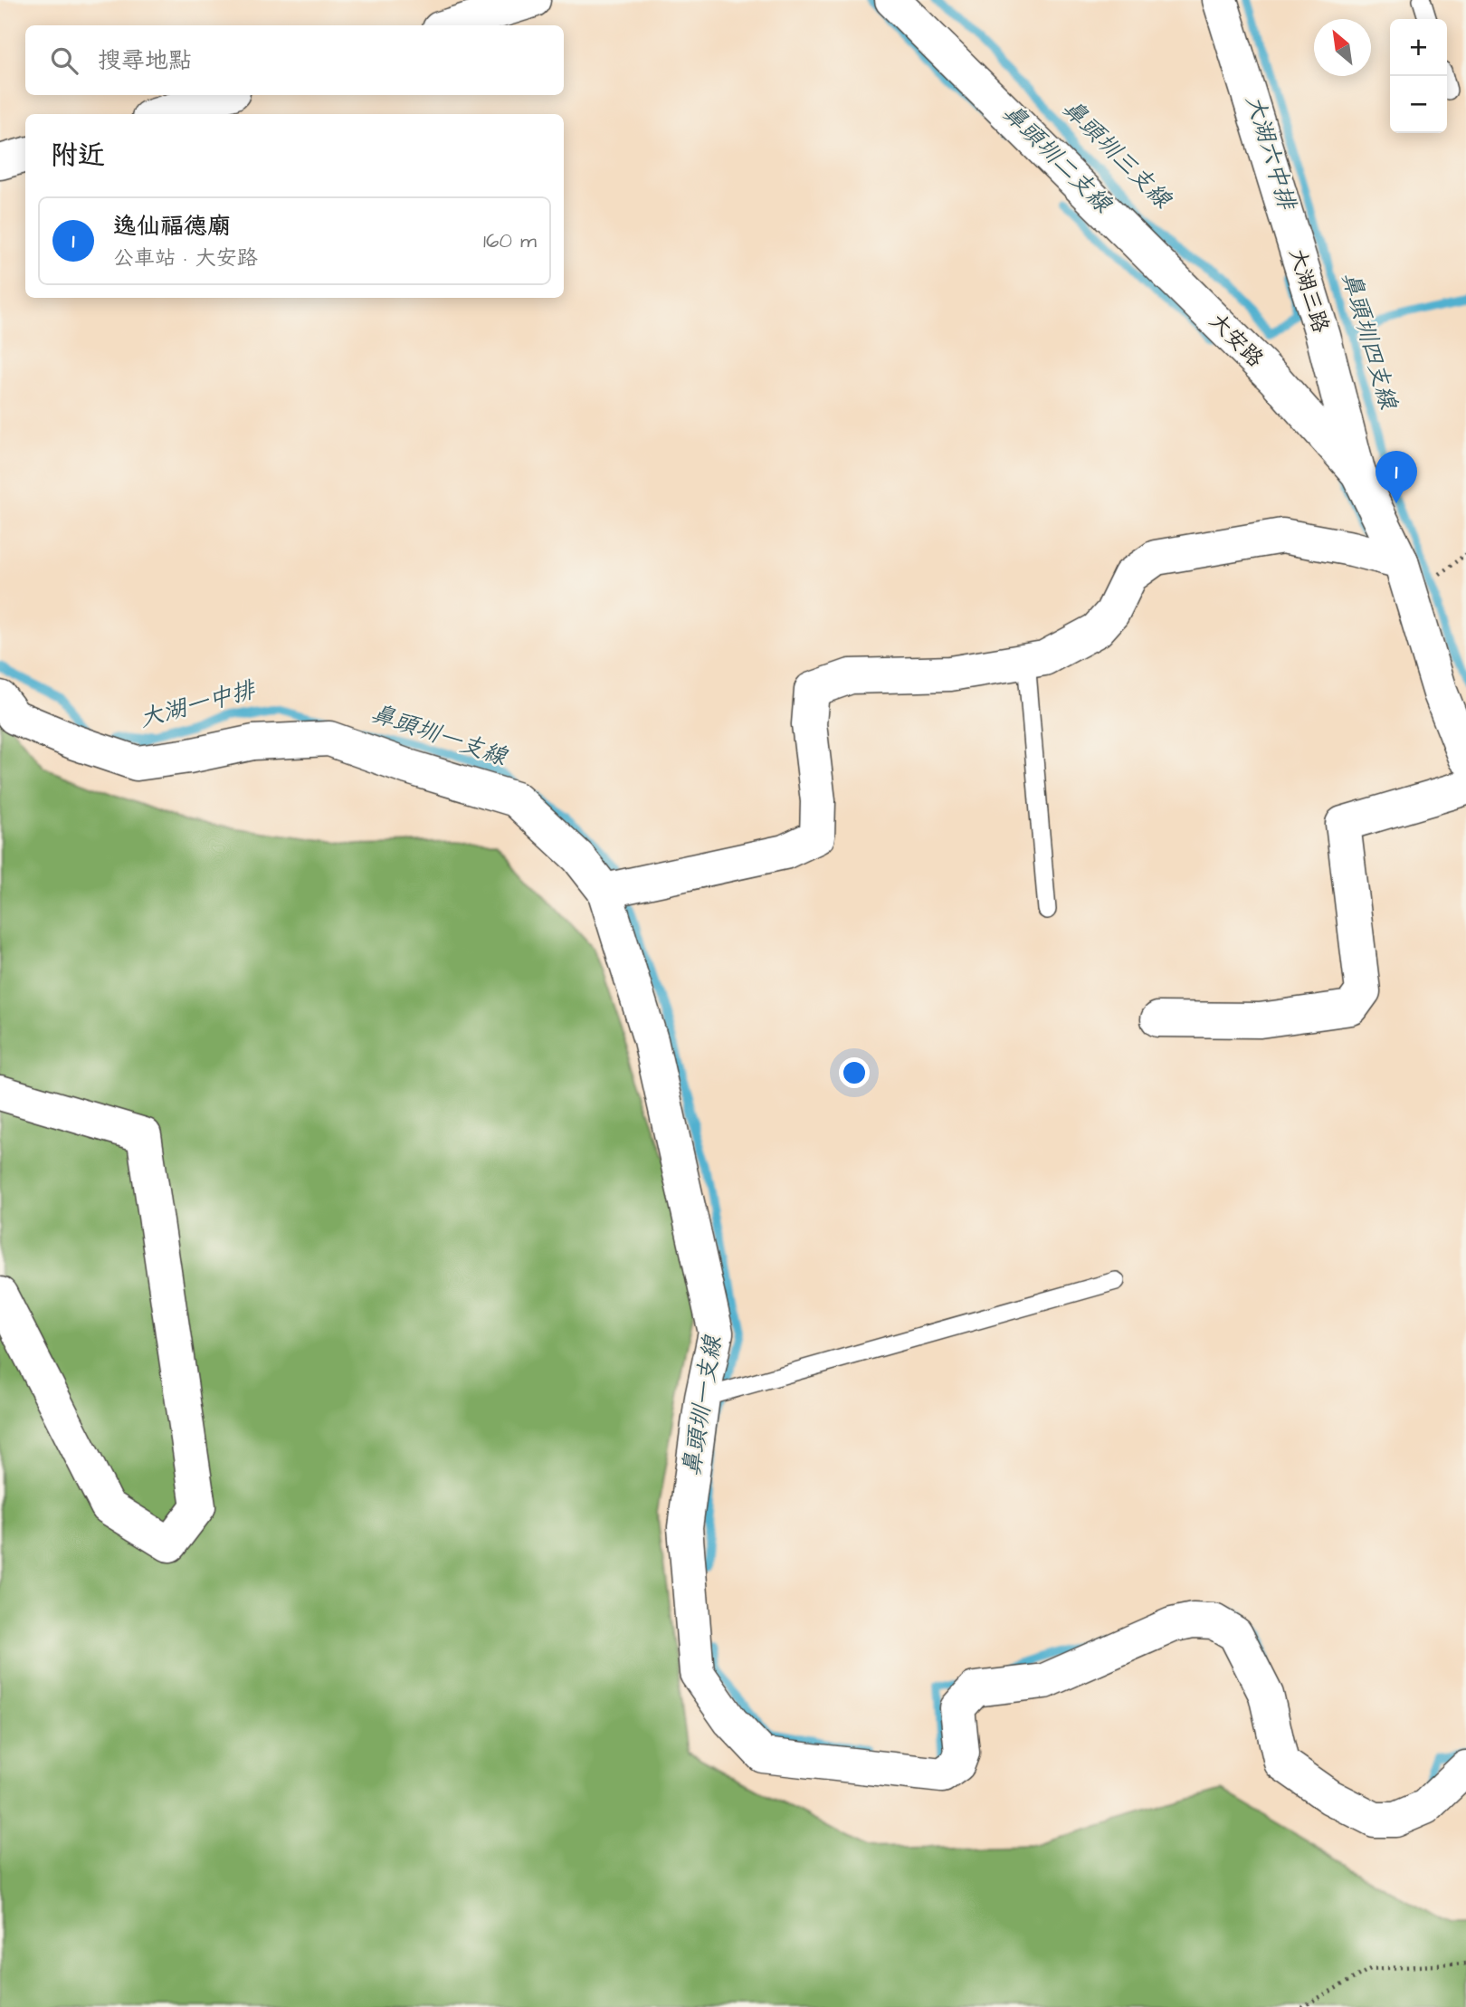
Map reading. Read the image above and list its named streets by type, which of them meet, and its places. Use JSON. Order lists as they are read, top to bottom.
{
  "streets": {
    "street": ["大湖三路", "大安路"]
  },
  "crossings": [
    ["大湖三路", "大安路"]
  ],
  "water": [
    "大湖六中排",
    "鼻頭圳三支線",
    "鼻頭圳二支線",
    "鼻頭圳四支線",
    "大湖一中排",
    "鼻頭圳一支線"
  ],
  "north": "top left",
  "page": {
    "map_buttons": ["+", "−"],
    "search": "搜尋地點",
    "heading": "附近",
    "list": [
      {
        "mark": "1",
        "name": "逸仙福德廟",
        "note": "公車站 · 大安路",
        "value": "160 m"
      }
    ],
    "pins": "1"
  }
}
